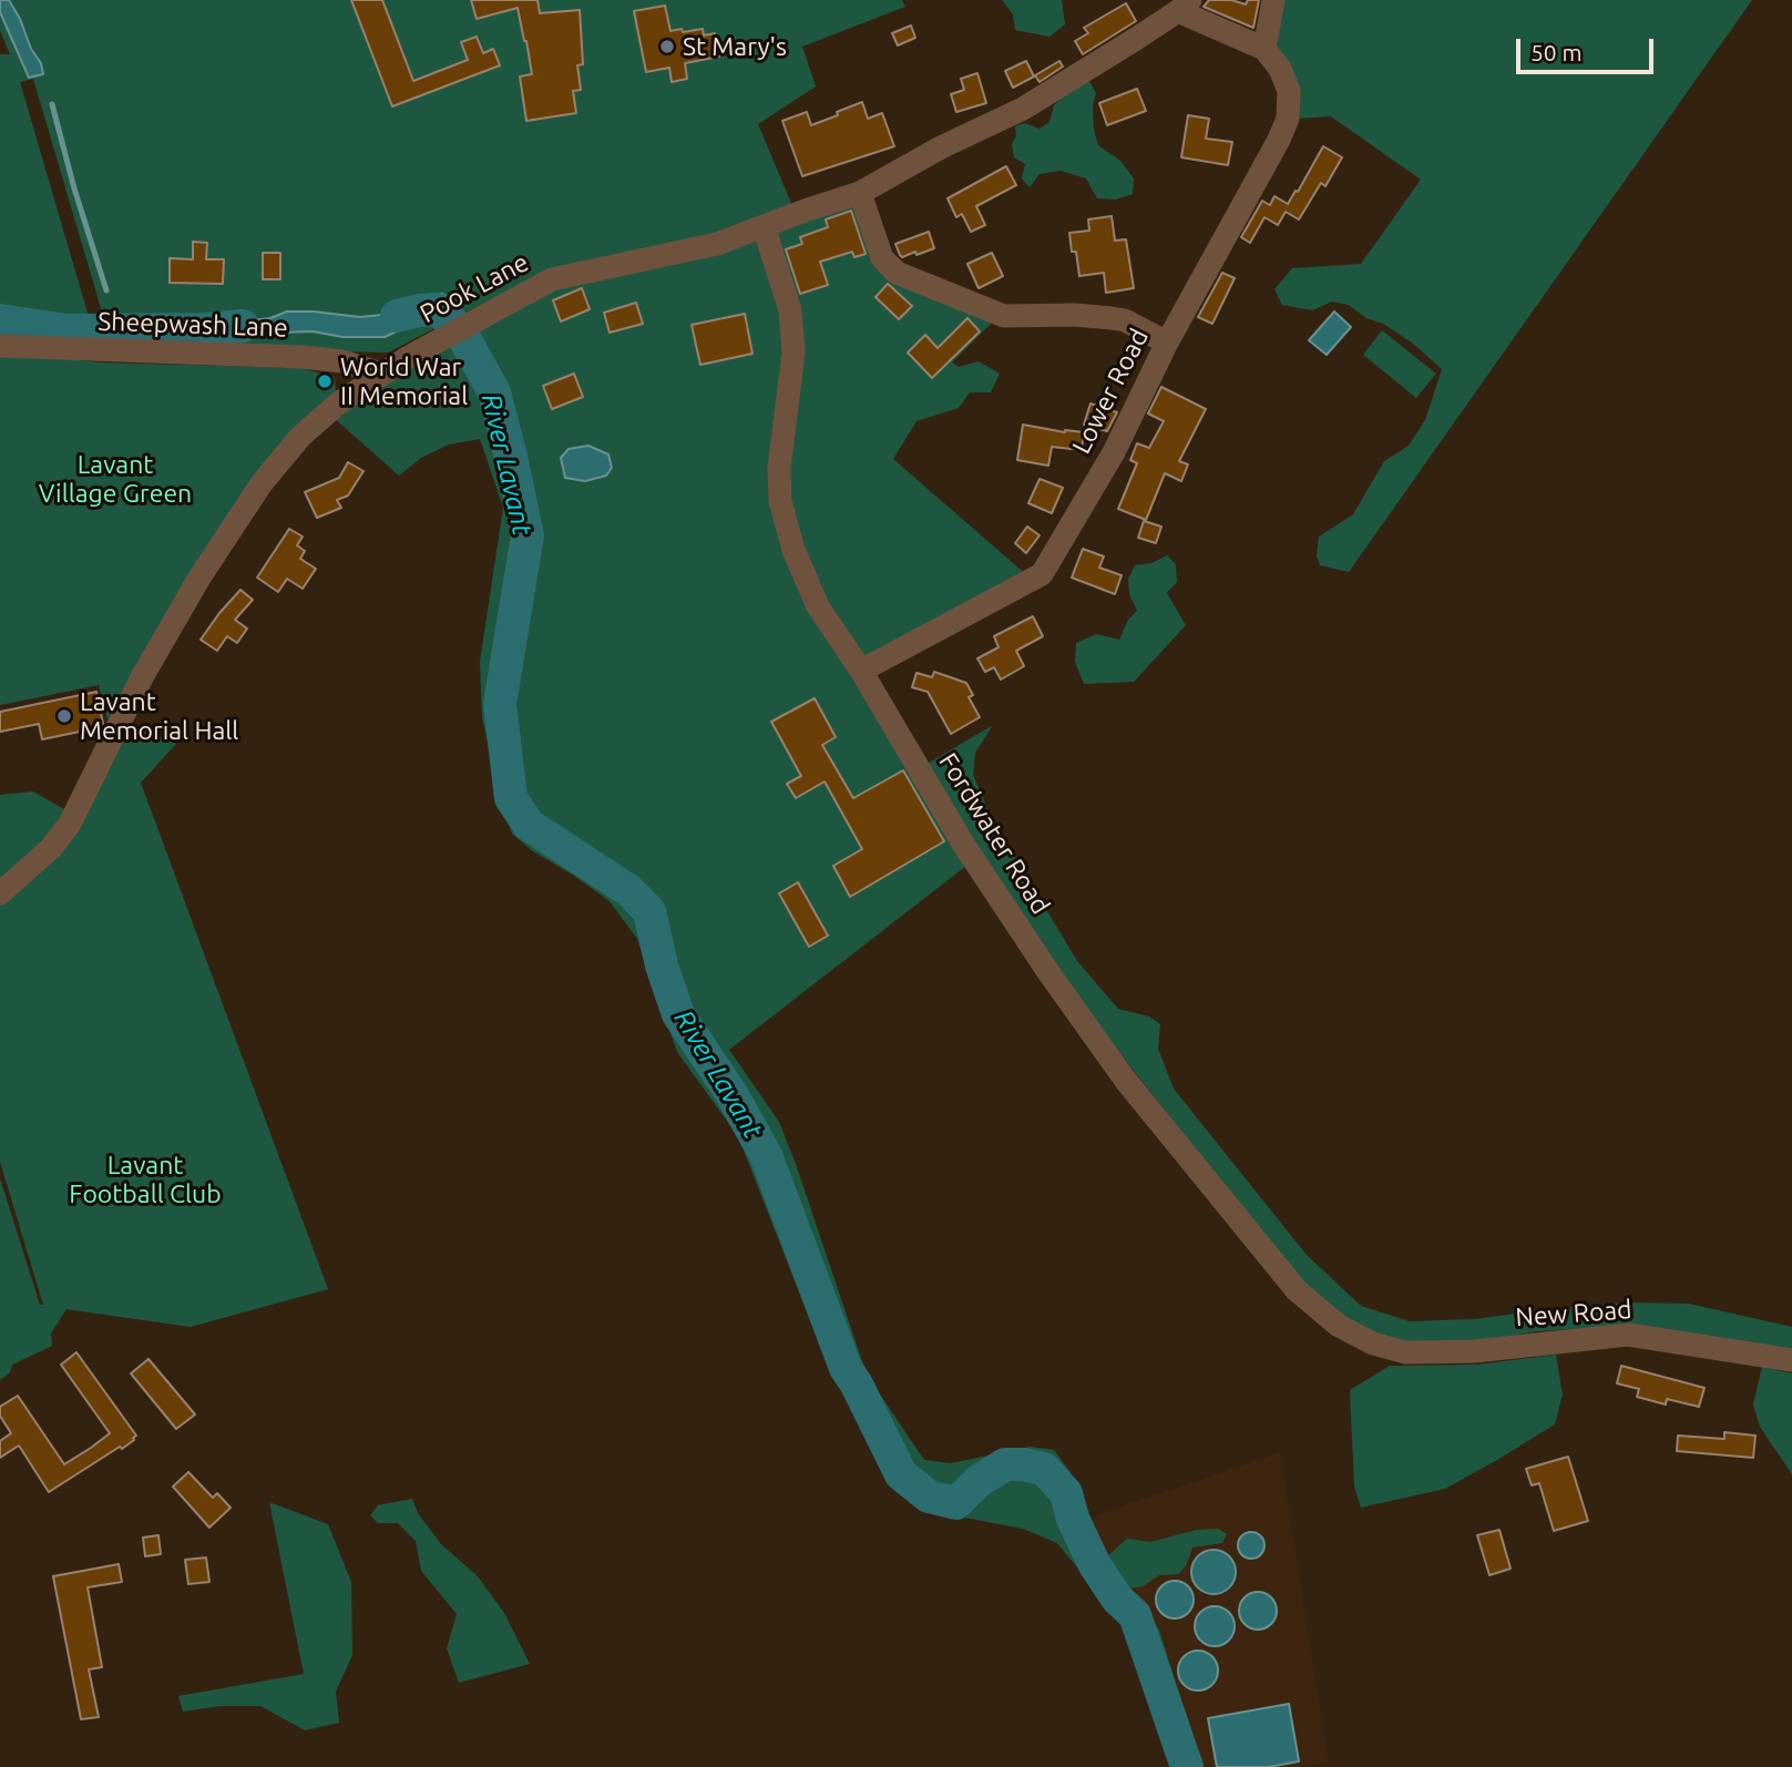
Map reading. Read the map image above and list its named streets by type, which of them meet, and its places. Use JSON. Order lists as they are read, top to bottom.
{
  "streets": {
    "street": [
      "Pook Lane",
      "Sheepwash Lane",
      "Lower Road",
      "Fordwater Road",
      "New Road"
    ]
  },
  "crossings": [
    ["Pook Lane", "Sheepwash Lane"],
    ["Pook Lane", "Fordwater Road"],
    ["Lower Road", "Fordwater Road"],
    ["Fordwater Road", "New Road"]
  ],
  "water": ["River Lavant"],
  "parks": ["Lavant Village Green", "Lavant Football Club"],
  "places": ["St Mary's", "World War II Memorial", "Lavant Memorial Hall"],
  "scale_bar": "50 m"
}
